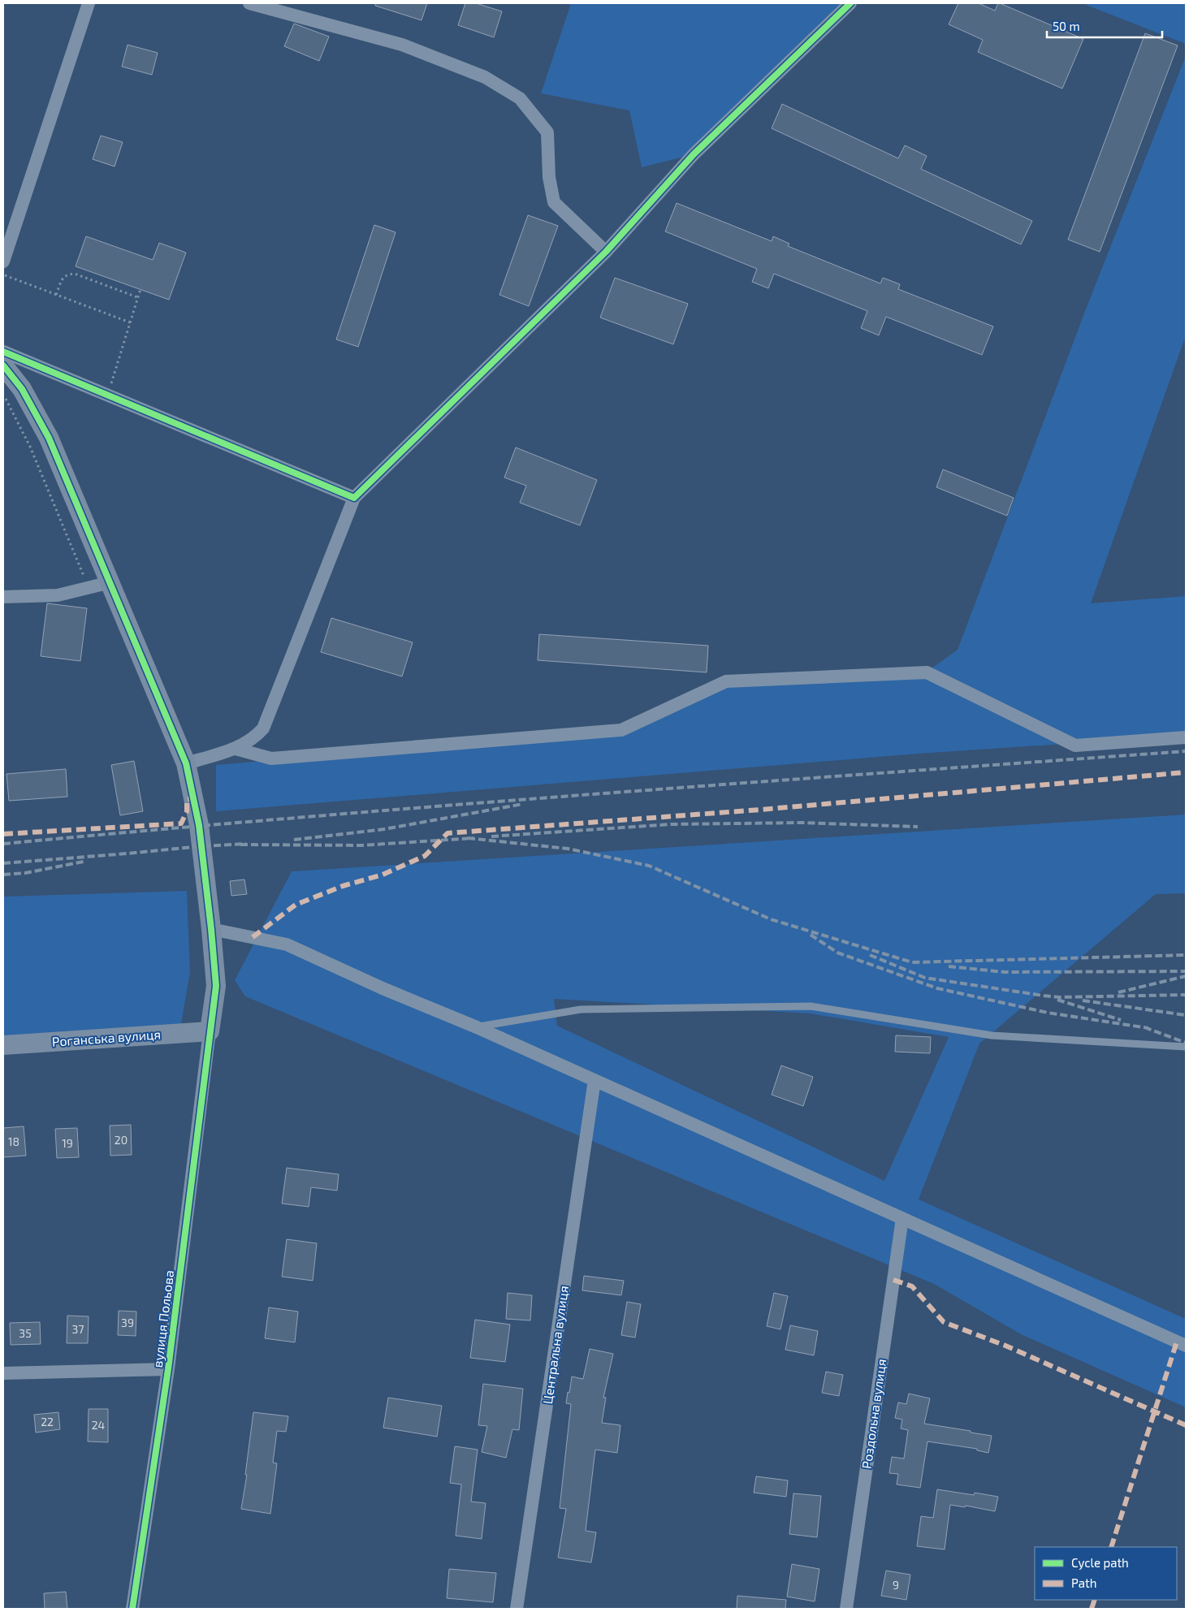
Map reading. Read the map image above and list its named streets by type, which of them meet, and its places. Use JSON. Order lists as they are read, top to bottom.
{
  "streets": {
    "street": [
      "Роганська вулиця",
      "вулиця Польова",
      "Центральна вулиця",
      "Роздольна вулиця"
    ]
  },
  "crossings": [
    ["Роганська вулиця", "вулиця Польова"]
  ],
  "house_numbers": [
    "20",
    "18",
    "19",
    "39",
    "37",
    "35",
    "22",
    "24",
    "9"
  ],
  "legend": ["Cycle path", "Path"],
  "scale_bar": "50 m"
}
